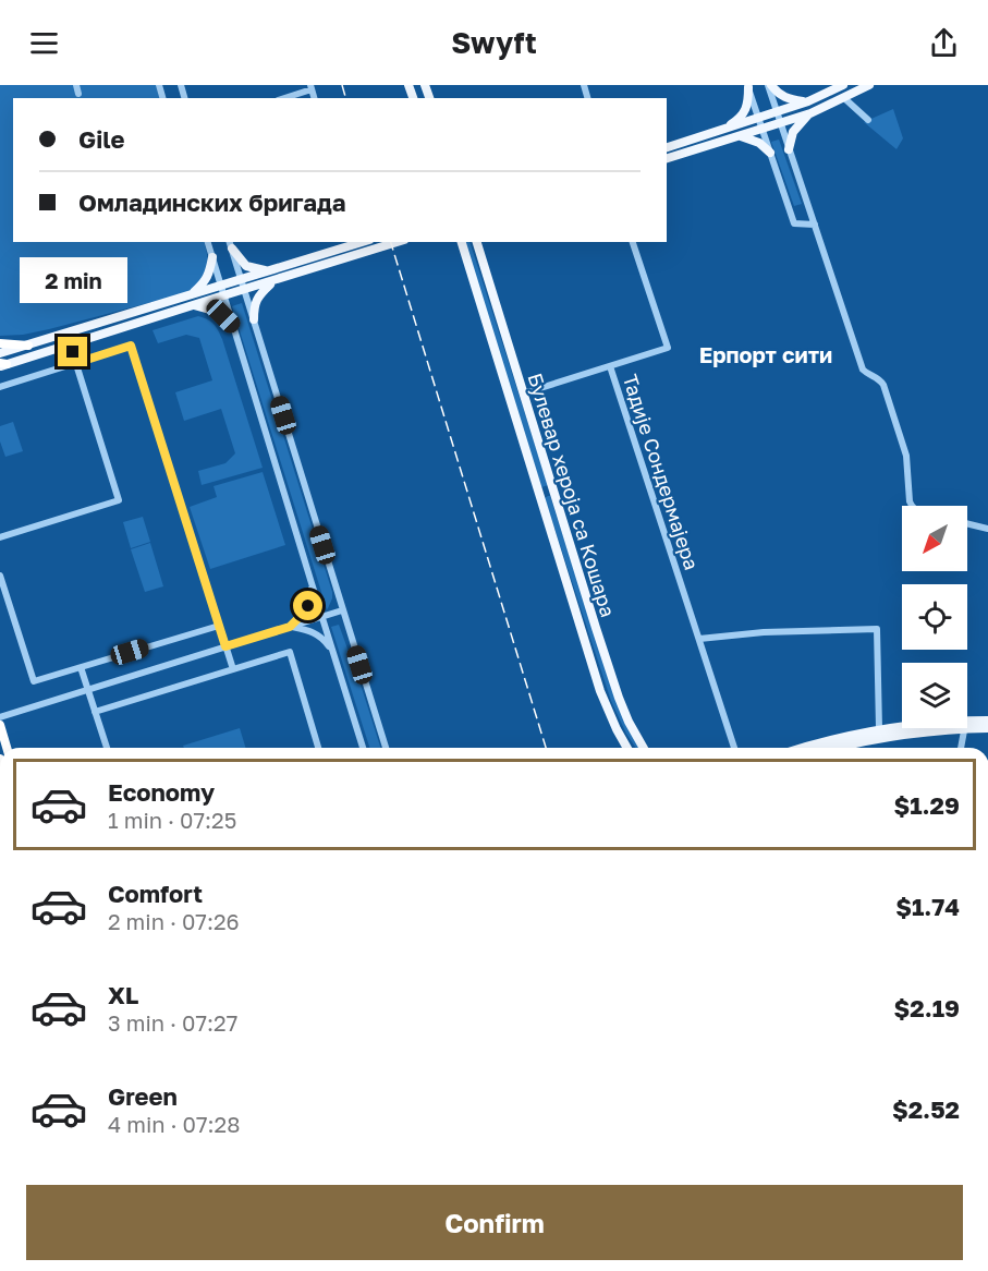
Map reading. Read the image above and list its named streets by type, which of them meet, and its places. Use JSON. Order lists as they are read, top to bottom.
{
  "streets": {
    "main road": ["Булевар хероја са Кошара"],
    "street": ["Тадије Сондермајера"]
  },
  "districts": ["Ерпорт сити"],
  "north": "bottom left",
  "page": {
    "header": "Swyft",
    "banner": ["Gile", "Омладинских бригада"],
    "bubble": "2 min",
    "list": [
      {
        "name": "Economy",
        "note": "1 min · 07:25",
        "value": "$1.29"
      },
      {
        "name": "Comfort",
        "note": "2 min · 07:26",
        "value": "$1.74"
      },
      {
        "name": "XL",
        "note": "3 min · 07:27",
        "value": "$2.19"
      },
      {
        "name": "Green",
        "note": "4 min · 07:28",
        "value": "$2.52"
      }
    ],
    "buttons": "Confirm"
  }
}
